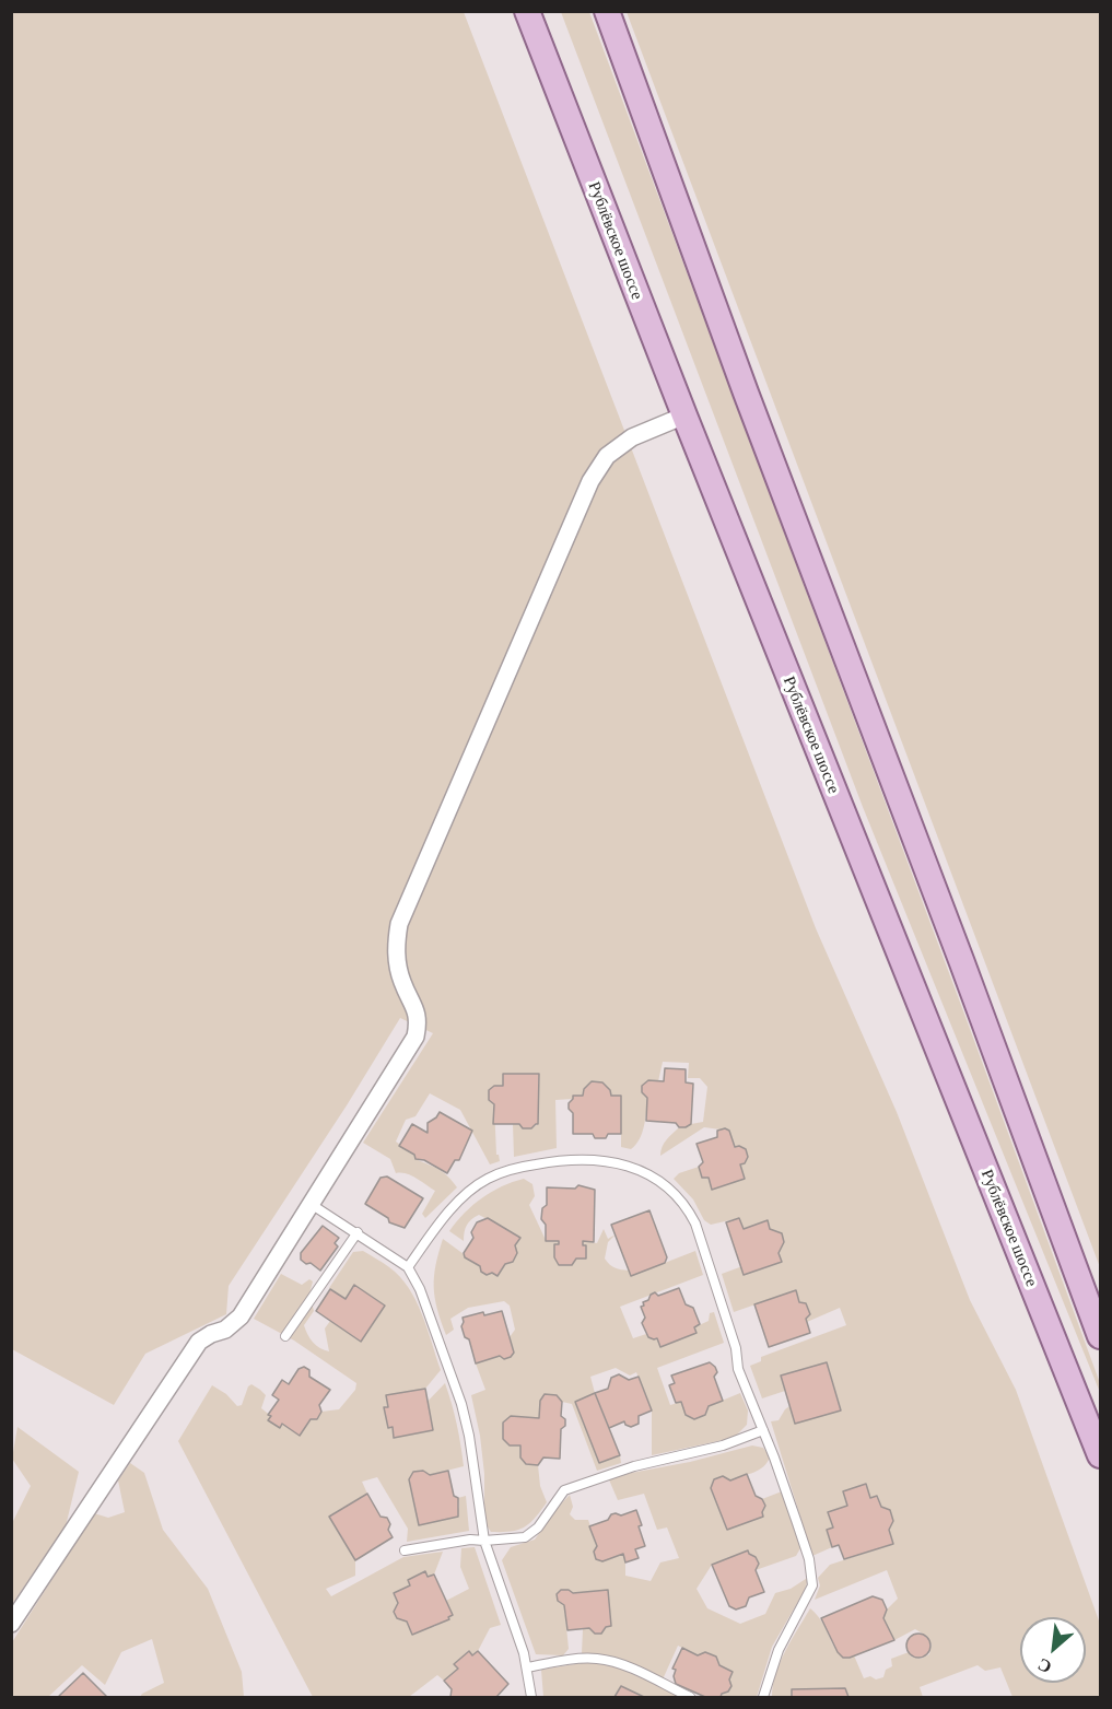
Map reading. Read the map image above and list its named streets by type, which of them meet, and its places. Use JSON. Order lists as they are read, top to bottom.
{
  "streets": {
    "main road": ["Рублёвское шоссе"]
  },
  "north": "bottom left"
}
